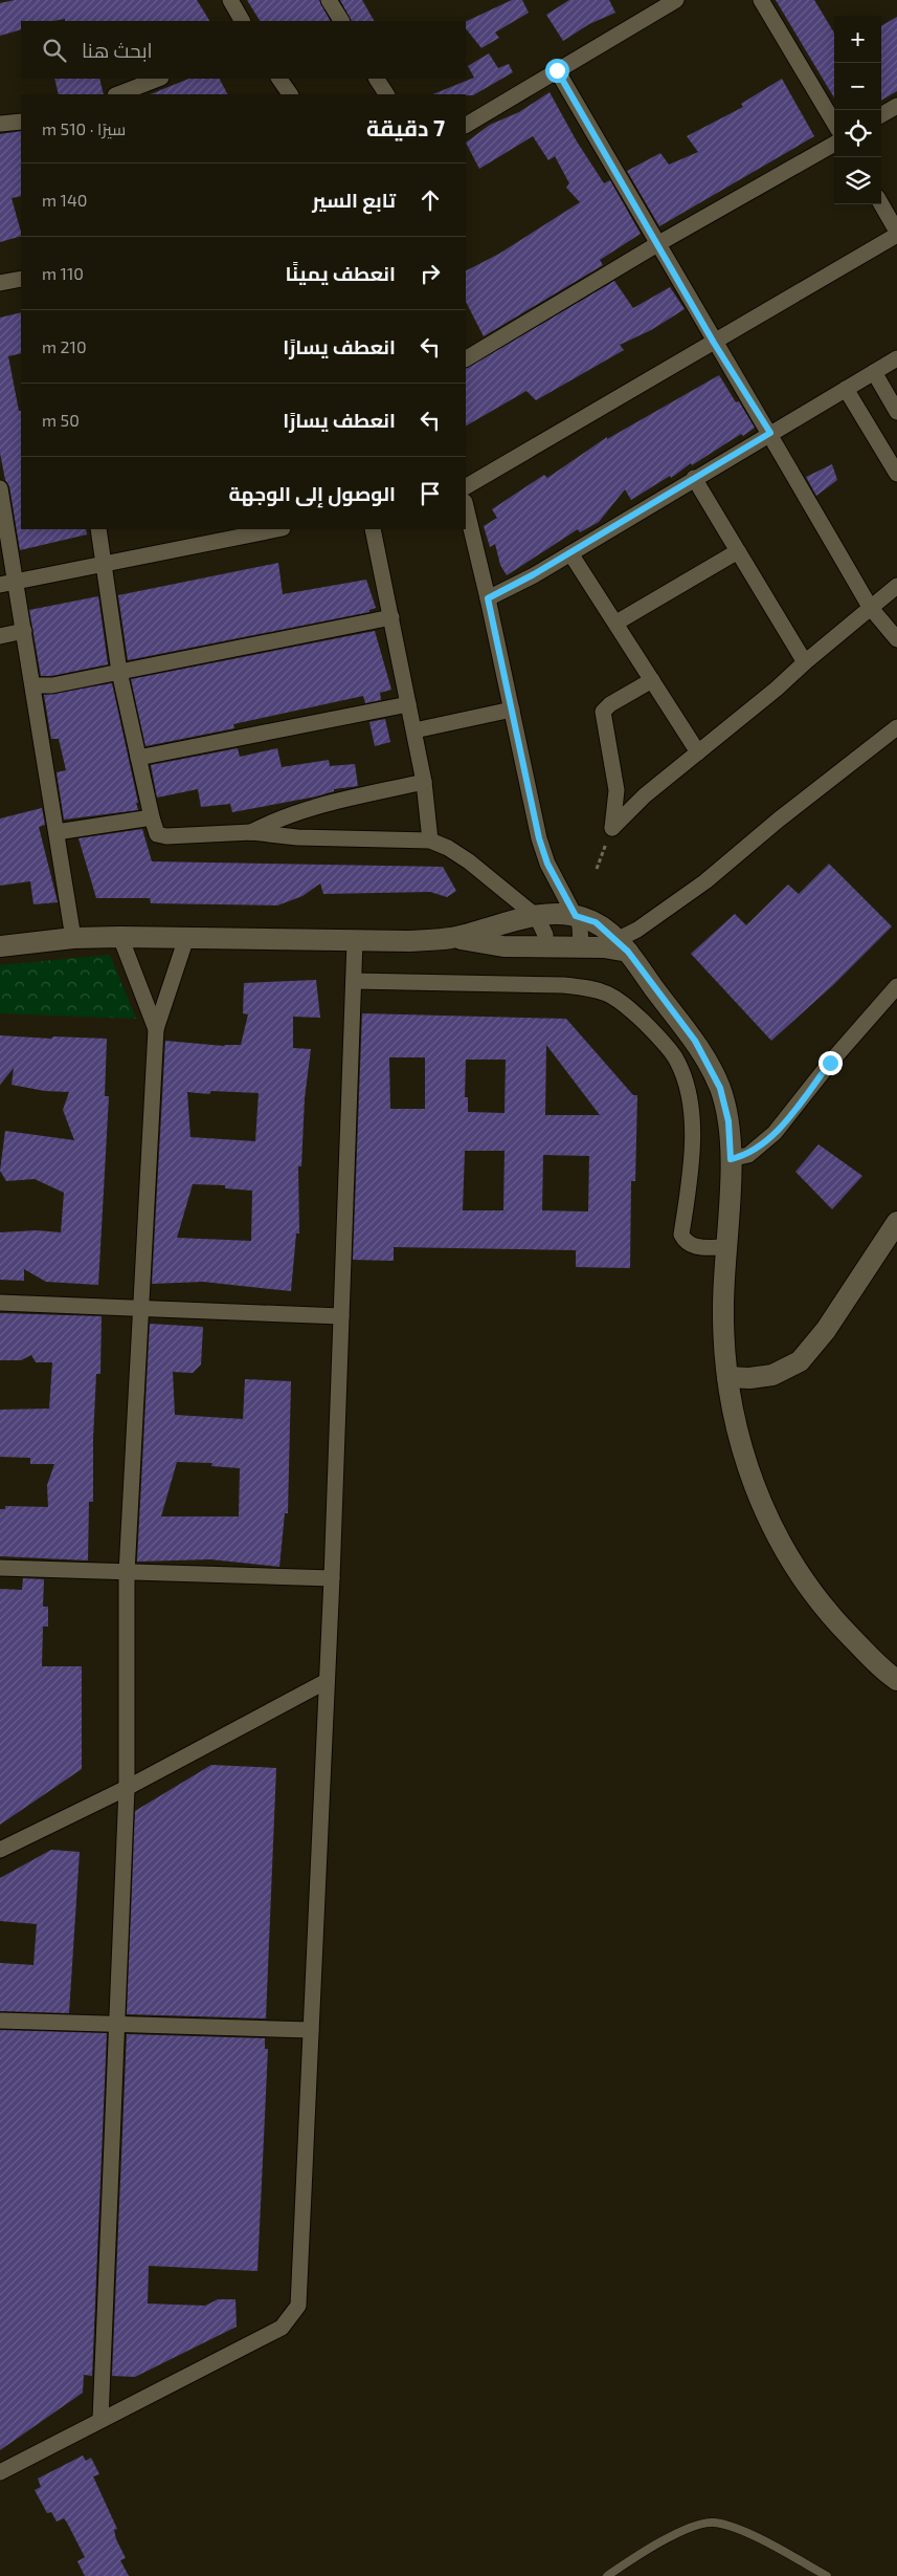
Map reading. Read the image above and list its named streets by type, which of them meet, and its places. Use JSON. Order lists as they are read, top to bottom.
{
  "page": {
    "map_buttons": ["+", "−"],
    "search": "ابحث هنا",
    "heading": ["7 دقيقة", "سيرًا · 510 m"],
    "list": [
      ["تابع السير", "140 m"],
      ["انعطف يمينًا", "110 m"],
      ["انعطف يسارًا", "210 m"],
      ["انعطف يسارًا", "50 m"],
      "الوصول إلى الوجهة"
    ]
  }
}
